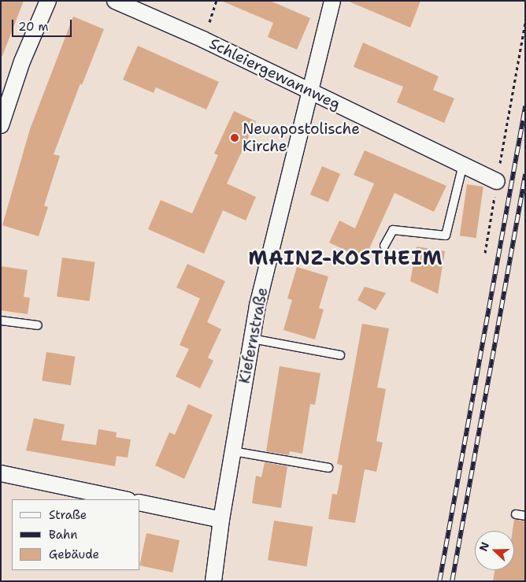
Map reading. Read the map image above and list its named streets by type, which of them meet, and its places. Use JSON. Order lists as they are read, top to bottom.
{
  "streets": {
    "street": ["Schleiergewannweg", "Kiefernstraße"]
  },
  "crossings": [
    ["Schleiergewannweg", "Kiefernstraße"]
  ],
  "districts": ["MAINZ-KOSTHEIM"],
  "places": ["Neuapostolische Kirche"],
  "legend": ["Straße", "Bahn", "Gebäude"],
  "scale_bar": "20 m",
  "north": "left"
}
